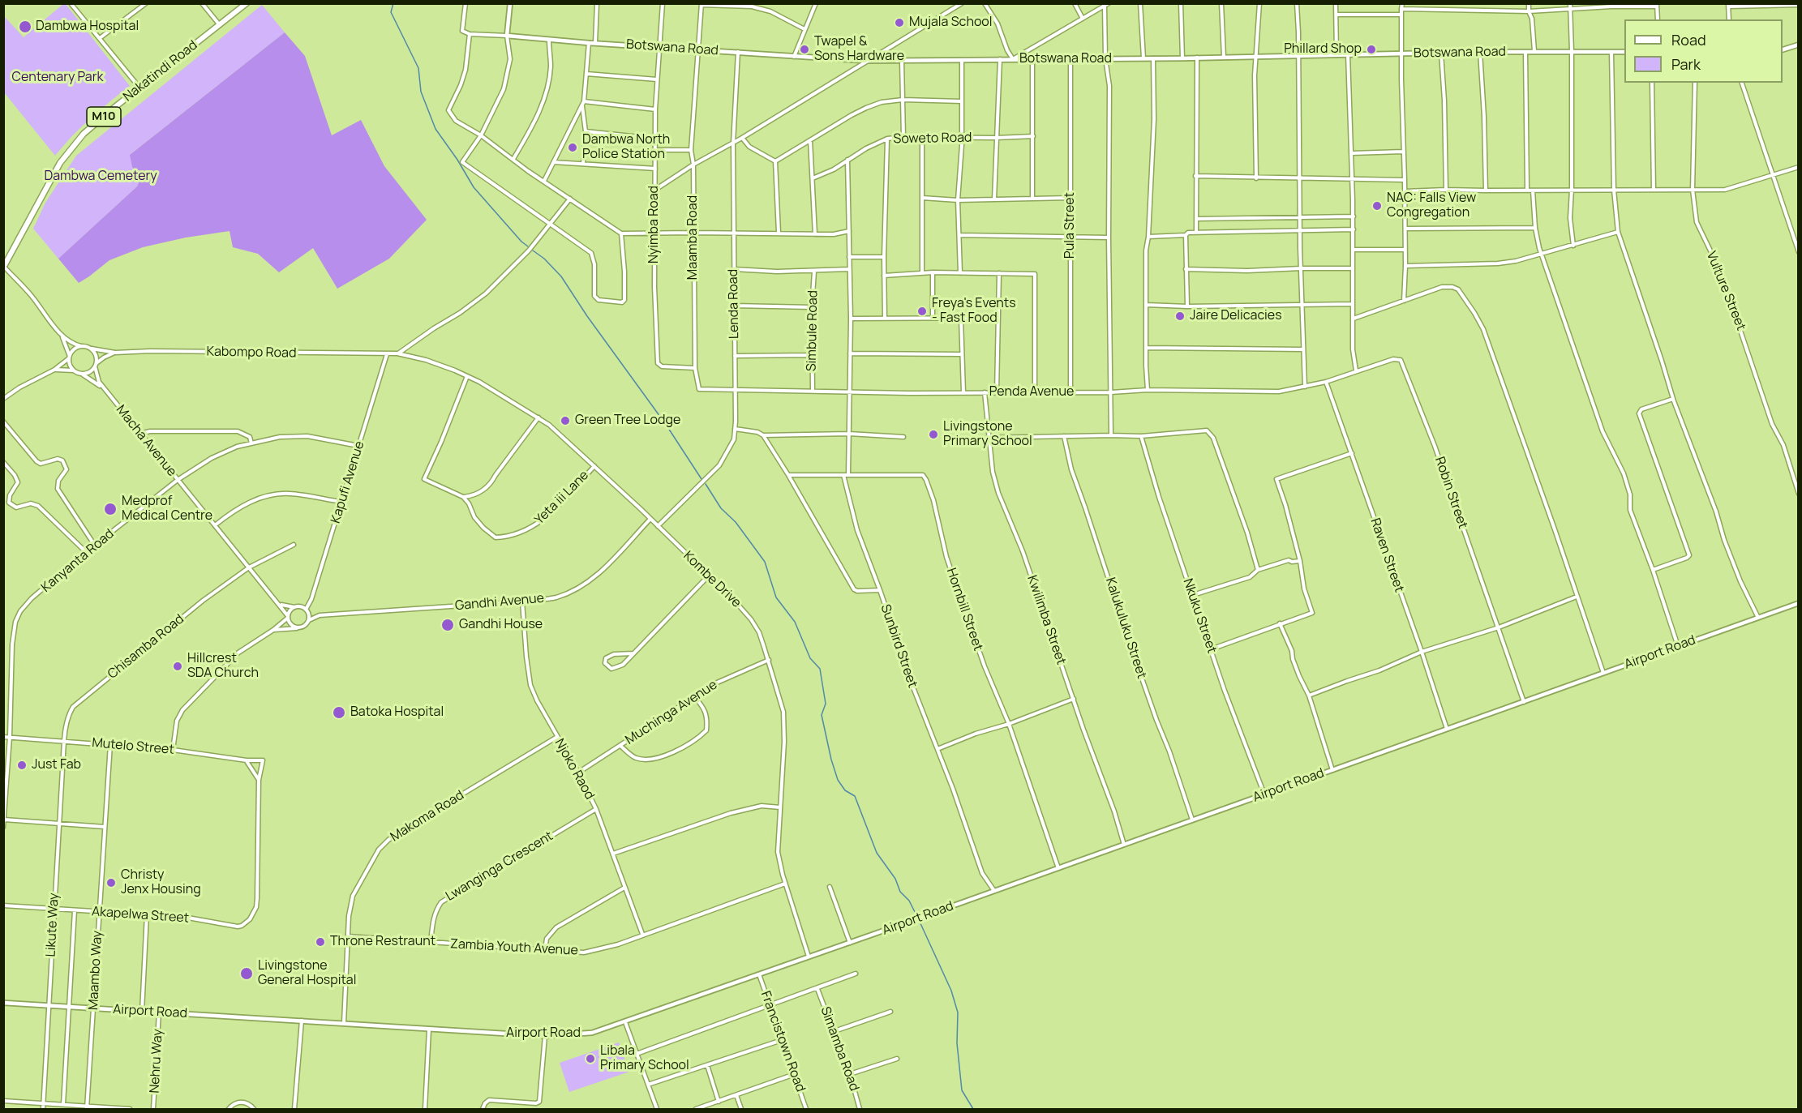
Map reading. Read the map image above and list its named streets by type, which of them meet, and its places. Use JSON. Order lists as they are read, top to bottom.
{
  "streets": {
    "highway": ["Nakatindi Road", "M10"],
    "street": [
      "Botswana Road",
      "Soweto Road",
      "Nyimba Road",
      "Pula Street",
      "Maamba Road",
      "Vulture Street",
      "Lenda Road",
      "Simbule Road",
      "Kabompo Road",
      "Penda Avenue",
      "Macha Avenue",
      "Kapufi Avenue",
      "Robin Street",
      "Yeta iii Lane",
      "Raven Street",
      "Kanyanta Road",
      "Kombe Drive",
      "Gandhi Avenue",
      "Hornbill Street",
      "Nkuku Street",
      "Kwilimba Street",
      "Kalukuluku Street",
      "Sunbird Street",
      "Chisamba Road",
      "Airport Road",
      "Muchinga Avenue",
      "Mutelo Street",
      "Njoko Raod",
      "Makoma Road",
      "Lwanginga Crescent",
      "Akapelwa Street",
      "Likute Way",
      "Zambia Youth Avenue",
      "Maambo Way",
      "Francistown Road",
      "Simamba Road",
      "Nehru Way"
    ]
  },
  "crossings": [
    ["Botswana Road", "Nyimba Road"],
    ["Botswana Road", "Pula Street"],
    ["Botswana Road", "Maamba Road"],
    ["Botswana Road", "Lenda Road"],
    ["Nyimba Road", "Maamba Road"],
    ["Pula Street", "Penda Avenue"],
    ["Maamba Road", "Lenda Road"],
    ["Maamba Road", "Penda Avenue"],
    ["Lenda Road", "Penda Avenue"],
    ["Lenda Road", "Kombe Drive"],
    ["Simbule Road", "Penda Avenue"],
    ["Kabompo Road", "Macha Avenue"],
    ["Kabompo Road", "Kapufi Avenue"],
    ["Kabompo Road", "Kombe Drive"],
    ["Penda Avenue", "Robin Street"],
    ["Penda Avenue", "Raven Street"],
    ["Penda Avenue", "Kwilimba Street"],
    ["Macha Avenue", "Kapufi Avenue"],
    ["Macha Avenue", "Kanyanta Road"],
    ["Macha Avenue", "Gandhi Avenue"],
    ["Macha Avenue", "Chisamba Road"],
    ["Kapufi Avenue", "Kanyanta Road"],
    ["Kapufi Avenue", "Kombe Drive"],
    ["Kapufi Avenue", "Gandhi Avenue"],
    ["Robin Street", "Raven Street"],
    ["Robin Street", "Airport Road"],
    ["Yeta iii Lane", "Kombe Drive"],
    ["Raven Street", "Airport Road"],
    ["Kanyanta Road", "Mutelo Street"],
    ["Kombe Drive", "Gandhi Avenue"],
    ["Kombe Drive", "Airport Road"],
    ["Kombe Drive", "Muchinga Avenue"],
    ["Kombe Drive", "Zambia Youth Avenue"],
    ["Gandhi Avenue", "Njoko Raod"],
    ["Hornbill Street", "Sunbird Street"],
    ["Hornbill Street", "Airport Road"],
    ["Nkuku Street", "Airport Road"],
    ["Kwilimba Street", "Airport Road"],
    ["Kalukuluku Street", "Airport Road"],
    ["Sunbird Street", "Airport Road"],
    ["Chisamba Road", "Mutelo Street"],
    ["Chisamba Road", "Likute Way"],
    ["Airport Road", "Makoma Road"],
    ["Airport Road", "Likute Way"],
    ["Airport Road", "Maambo Way"],
    ["Airport Road", "Francistown Road"],
    ["Airport Road", "Nehru Way"],
    ["Muchinga Avenue", "Njoko Raod"],
    ["Mutelo Street", "Akapelwa Street"],
    ["Mutelo Street", "Likute Way"],
    ["Mutelo Street", "Maambo Way"],
    ["Njoko Raod", "Makoma Road"],
    ["Njoko Raod", "Lwanginga Crescent"],
    ["Njoko Raod", "Zambia Youth Avenue"],
    ["Makoma Road", "Zambia Youth Avenue"],
    ["Lwanginga Crescent", "Zambia Youth Avenue"],
    ["Akapelwa Street", "Likute Way"],
    ["Akapelwa Street", "Maambo Way"]
  ],
  "parks": ["Centenary Park", "Dambwa Cemetery"],
  "places": [
    "Mujala School",
    "Dambwa Hospital",
    "Twapel & Sons Hardware",
    "Phillard Shop",
    "Dambwa North Police Station",
    "NAC: Falls View Congregation",
    "Freya's Events - Fast Food",
    "Jaire Delicacies",
    "Green Tree Lodge",
    "Livingstone Primary School",
    "Medprof Medical Centre",
    "Gandhi House",
    "Hillcrest SDA Church",
    "Batoka Hospital",
    "Just Fab",
    "Christy Jenx Housing",
    "Throne Restraunt",
    "Livingstone General Hospital",
    "Libala Primary School"
  ],
  "legend": ["Road", "Park"]
}
